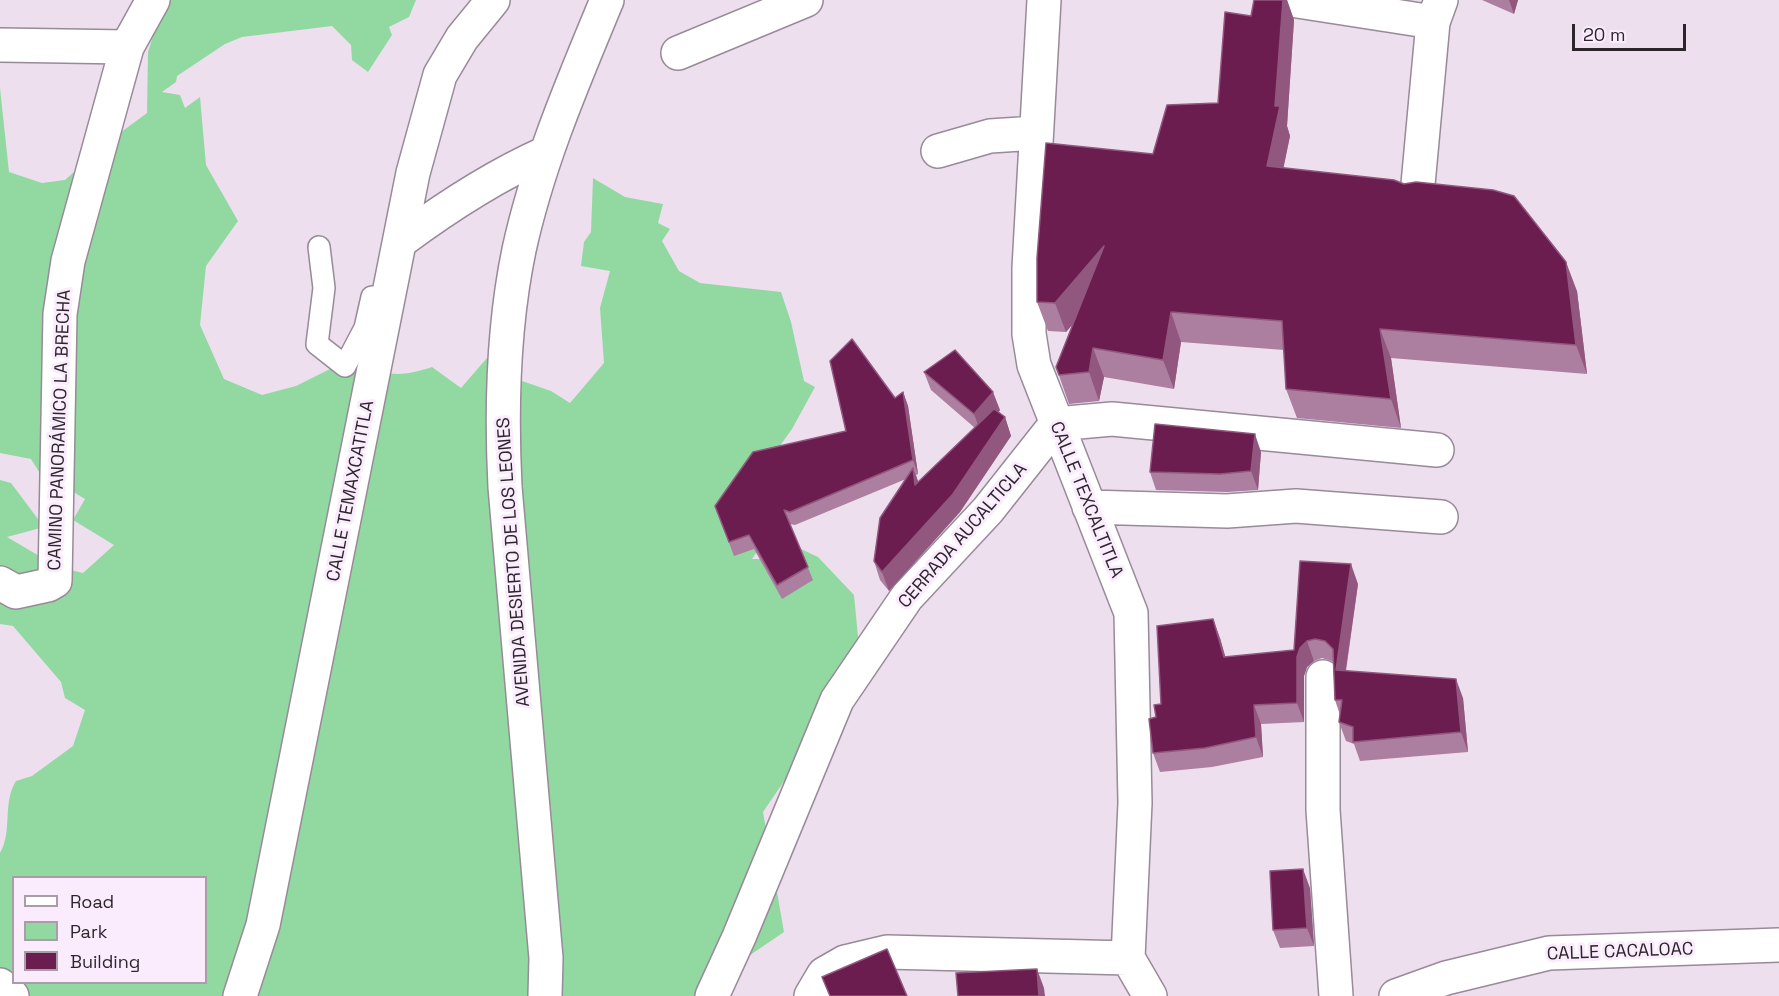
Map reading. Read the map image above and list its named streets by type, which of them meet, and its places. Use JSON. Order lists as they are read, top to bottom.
{
  "streets": {
    "street": [
      "CAMINO PANORÁMICO LA BRECHA",
      "CALLE TEMAXCATITLA",
      "CALLE TEXCALTITLA",
      "CERRADA AUCALTICLA",
      "AVENIDA DESIERTO DE LOS LEONES",
      "CALLE CACALOAC"
    ]
  },
  "crossings": [
    ["CALLE TEXCALTITLA", "CERRADA AUCALTICLA"]
  ],
  "legend": ["Road", "Park", "Building"],
  "scale_bar": "20 m"
}
